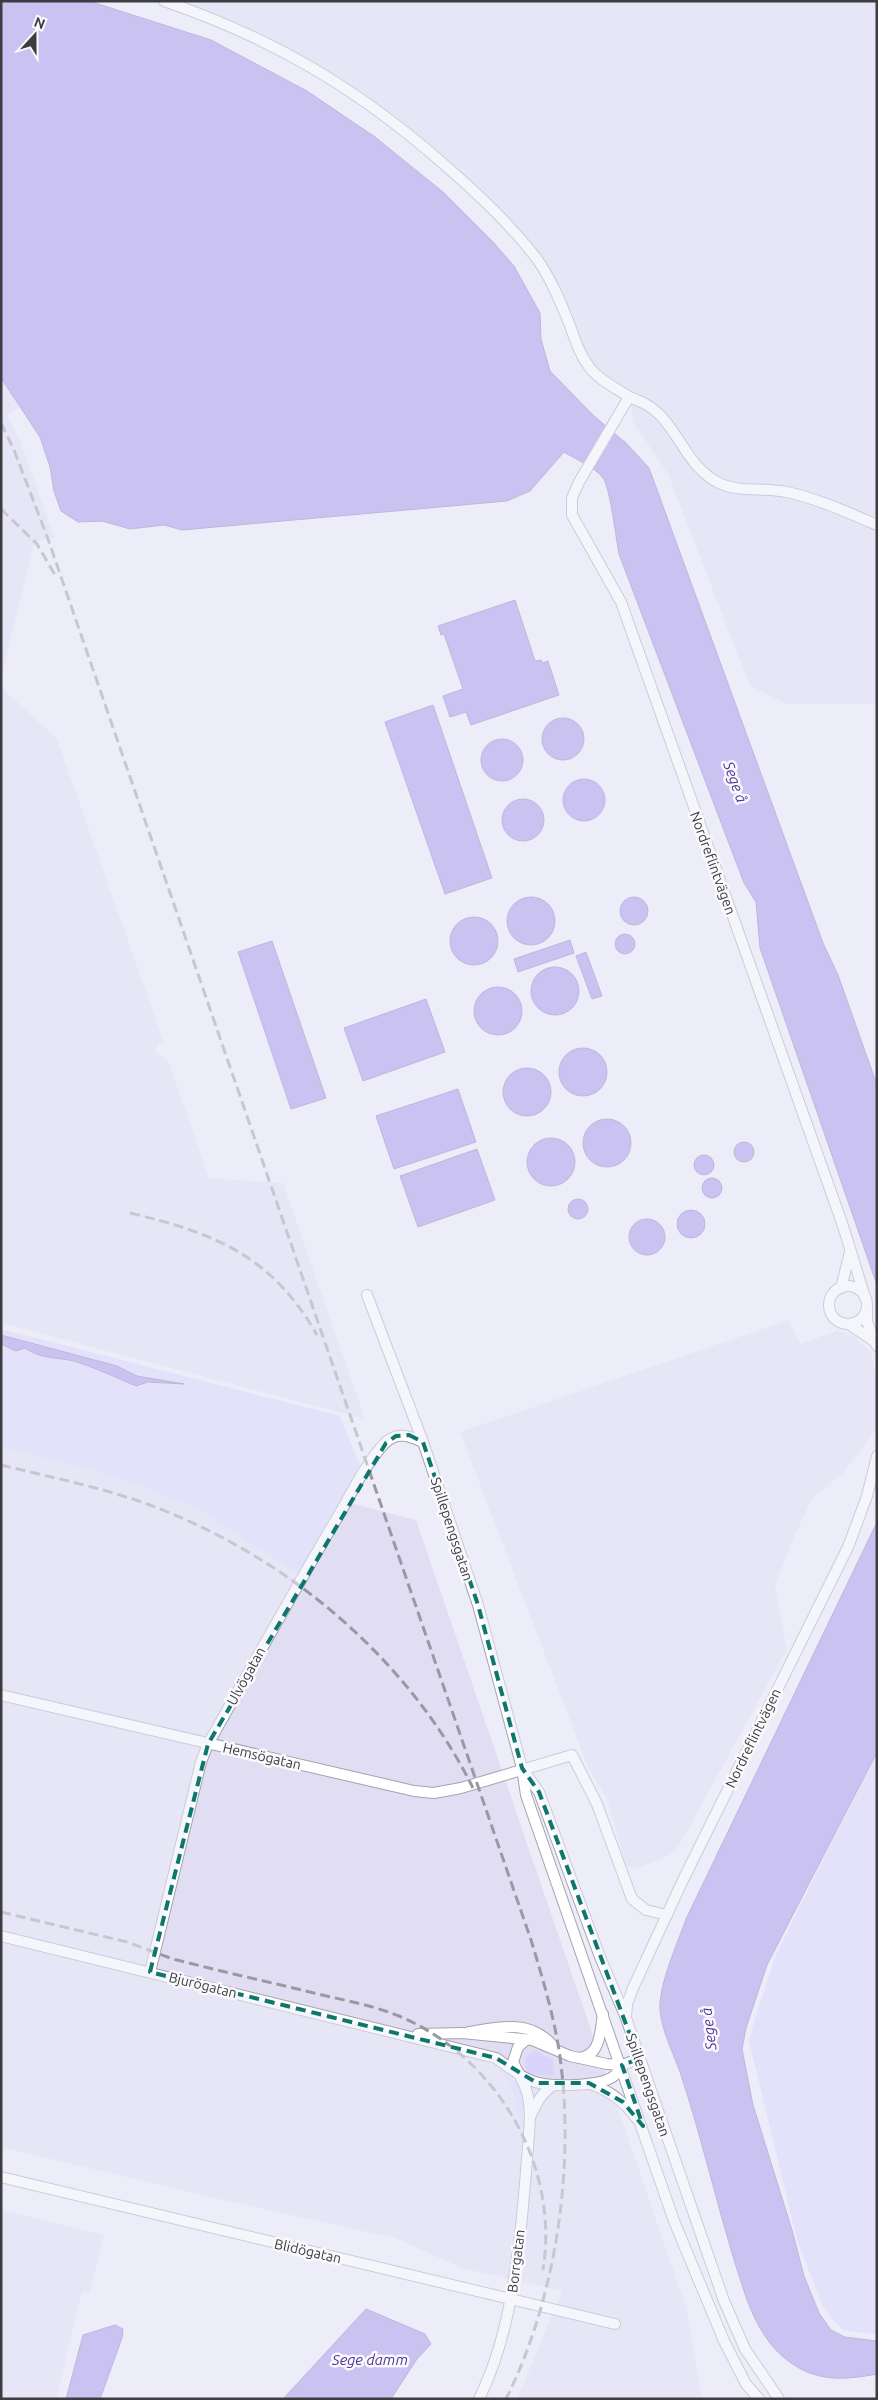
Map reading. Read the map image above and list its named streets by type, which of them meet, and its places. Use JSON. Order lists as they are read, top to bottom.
{
  "streets": {
    "street": [
      "Nordreflintvägen",
      "Spillepengsgatan",
      "Ulvögatan",
      "Hemsögatan",
      "Bjurögatan",
      "Blidögatan",
      "Borrgatan"
    ]
  },
  "crossings": [
    ["Nordreflintvägen", "Spillepengsgatan"],
    ["Nordreflintvägen", "Hemsögatan"],
    ["Spillepengsgatan", "Ulvögatan"],
    ["Spillepengsgatan", "Hemsögatan"],
    ["Spillepengsgatan", "Bjurögatan"],
    ["Ulvögatan", "Hemsögatan"],
    ["Ulvögatan", "Bjurögatan"],
    ["Bjurögatan", "Borrgatan"],
    ["Blidögatan", "Borrgatan"]
  ],
  "water": ["Sege å", "Sege damm"],
  "north": "top"
}
